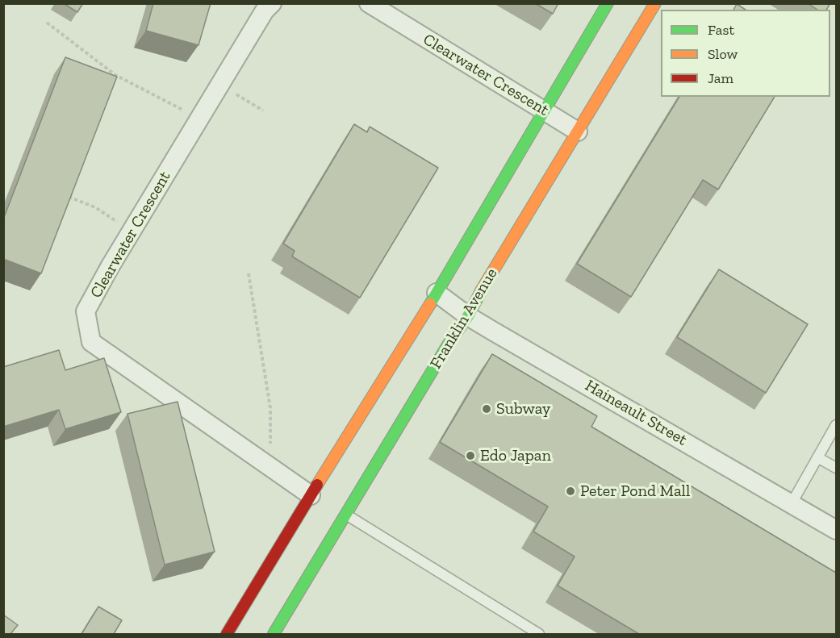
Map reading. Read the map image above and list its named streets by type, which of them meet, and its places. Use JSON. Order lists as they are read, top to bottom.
{
  "streets": {
    "main road": ["Franklin Avenue"],
    "street": ["Clearwater Crescent", "Haineault Street"]
  },
  "crossings": [
    ["Clearwater Crescent", "Franklin Avenue"],
    ["Franklin Avenue", "Haineault Street"]
  ],
  "places": ["Subway", "Edo Japan", "Peter Pond Mall"],
  "legend": ["Fast", "Slow", "Jam"]
}
